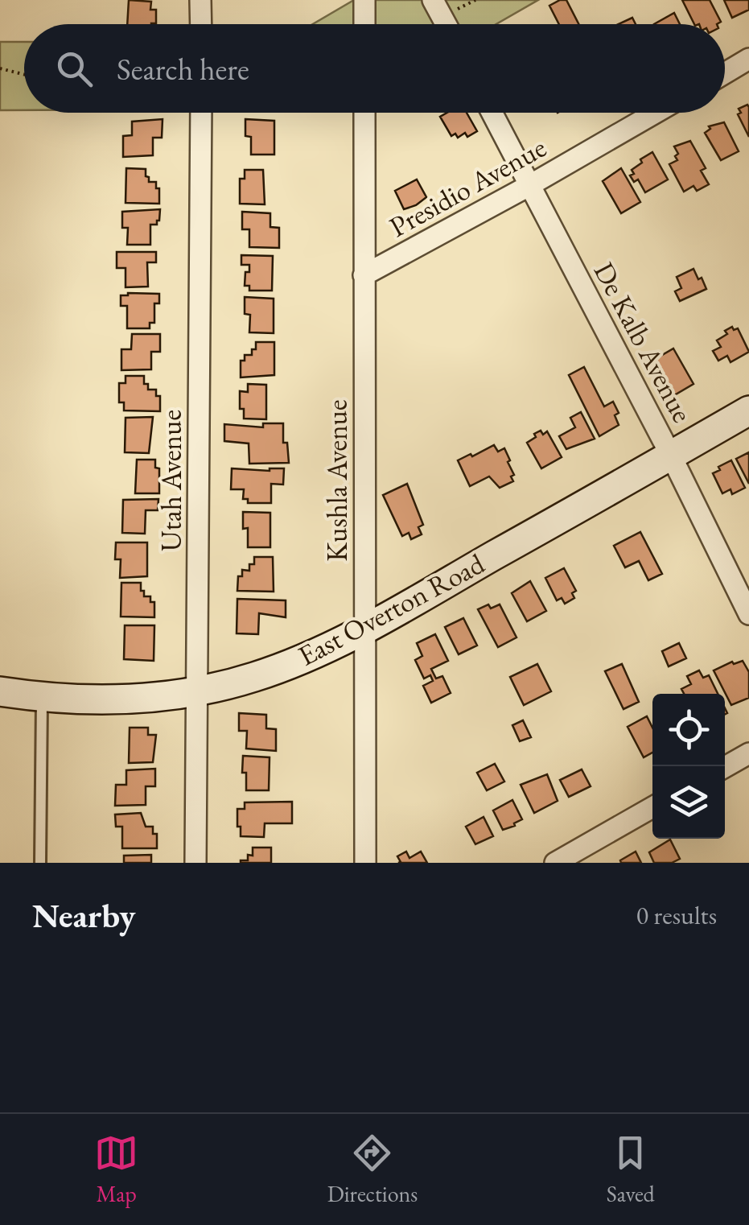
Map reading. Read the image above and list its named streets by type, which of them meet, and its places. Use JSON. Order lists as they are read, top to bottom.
{
  "streets": {
    "street": [
      "Presidio Avenue",
      "De Kalb Avenue",
      "Utah Avenue",
      "Kushla Avenue",
      "East Overton Road"
    ]
  },
  "crossings": [
    ["Presidio Avenue", "De Kalb Avenue"],
    ["Presidio Avenue", "Kushla Avenue"],
    ["De Kalb Avenue", "East Overton Road"],
    ["Utah Avenue", "East Overton Road"],
    ["Kushla Avenue", "East Overton Road"]
  ],
  "page": {
    "search": "Search here",
    "heading": ["Nearby", "0 results"],
    "nav": ["Map", "Directions", "Saved"]
  }
}
